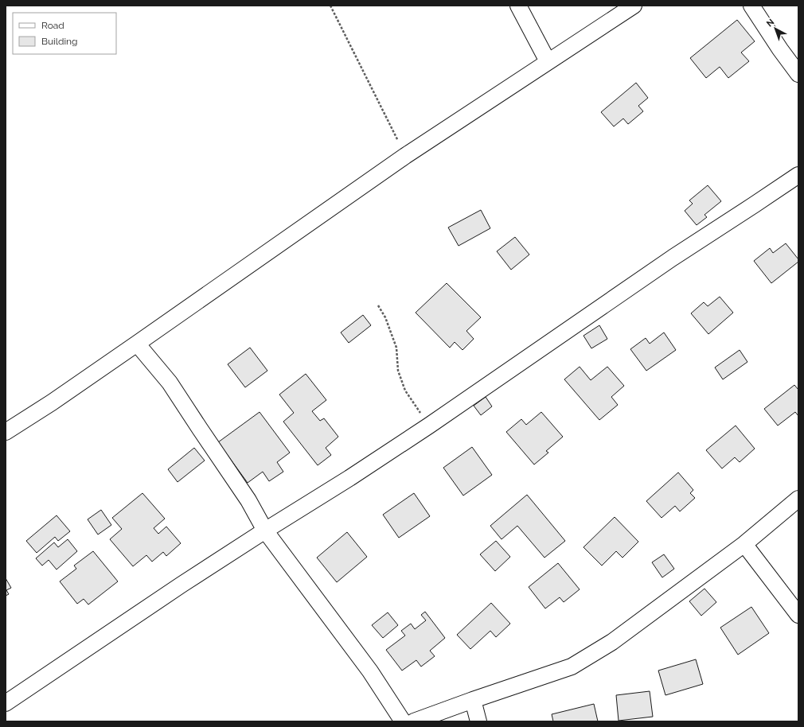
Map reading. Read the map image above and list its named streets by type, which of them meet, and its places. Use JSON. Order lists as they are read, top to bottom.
{
  "legend": ["Road", "Building"],
  "north": "top left"
}
